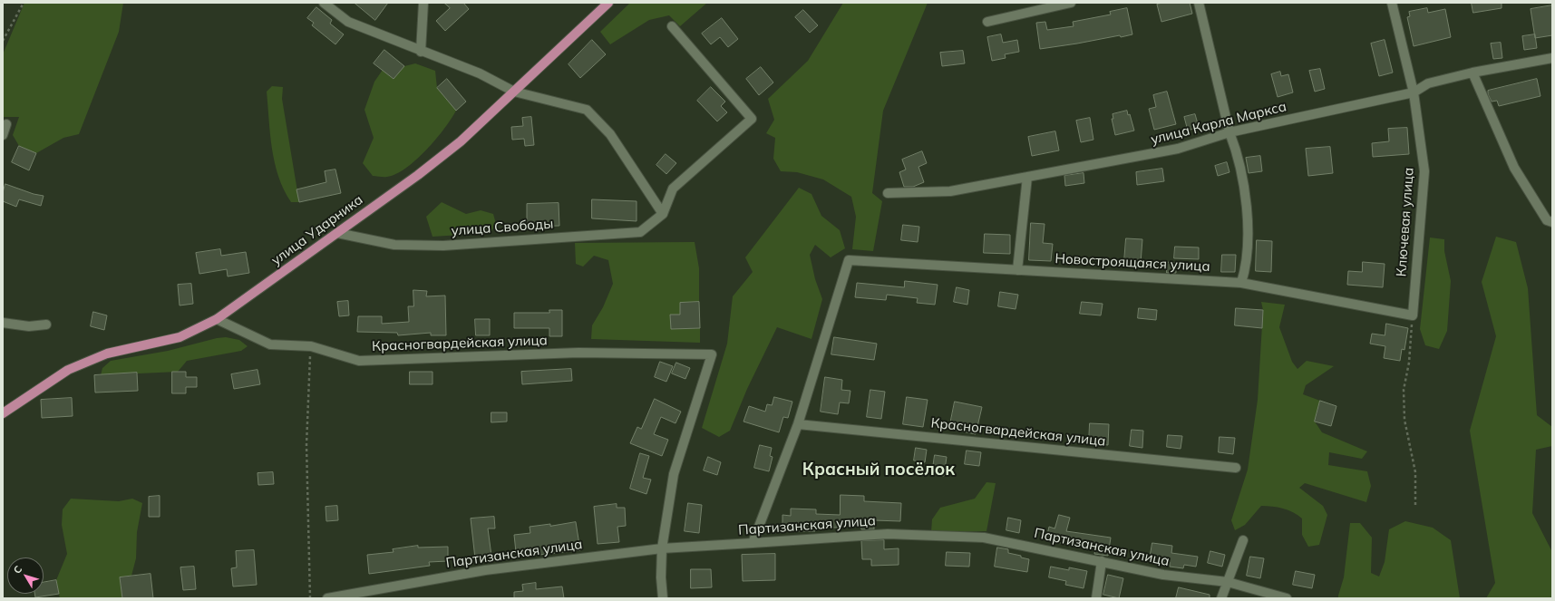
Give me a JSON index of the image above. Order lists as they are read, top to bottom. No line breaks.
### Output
{"streets":{"main road":["улица Ударника"],"street":["улица Карла Маркса","Ключевая улица","улица Свободы","Новостроящаяся улица","Красногвардейская улица","Партизанская улица"]},"crossings":[["улица Карла Маркса","Ключевая улица"],["Ключевая улица","Новостроящаяся улица"],["улица Свободы","улица Ударника"],["улица Ударника","Красногвардейская улица"],["Новостроящаяся улица","Красногвардейская улица"],["Красногвардейская улица","Партизанская улица"]],"districts":["Красный посёлок"],"north":"top left"}
